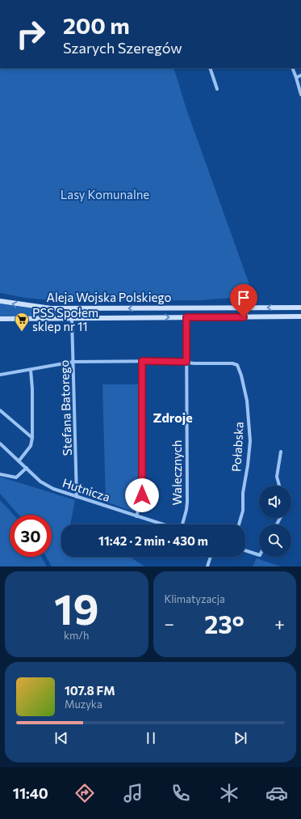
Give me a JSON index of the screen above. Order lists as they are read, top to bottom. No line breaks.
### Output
{"streets":{"main road":["Aleja Wojska Polskiego"],"street":["Stefana Batorego","Połabska","Walecznych","Hutnicza"]},"crossings":[["Aleja Wojska Polskiego","Stefana Batorego"],["Aleja Wojska Polskiego","Walecznych"],["Stefana Batorego","Hutnicza"],["Połabska","Walecznych"]],"districts":["Zdroje"],"parks":["Lasy Komunalne"],"places":{"supermarket":["PSS Społem sklep nr 11"]},"page":{"turn":["200 m","Szarych Szeregów"],"limit":"30","trip":"11:42 · 2 min · 430 m","tile":[["19","km/h"],"Klimatyzacja"],"heat":["−","23°","+"],"song":["107.8 FM","Muzyka"],"tabs":"11:40"}}
